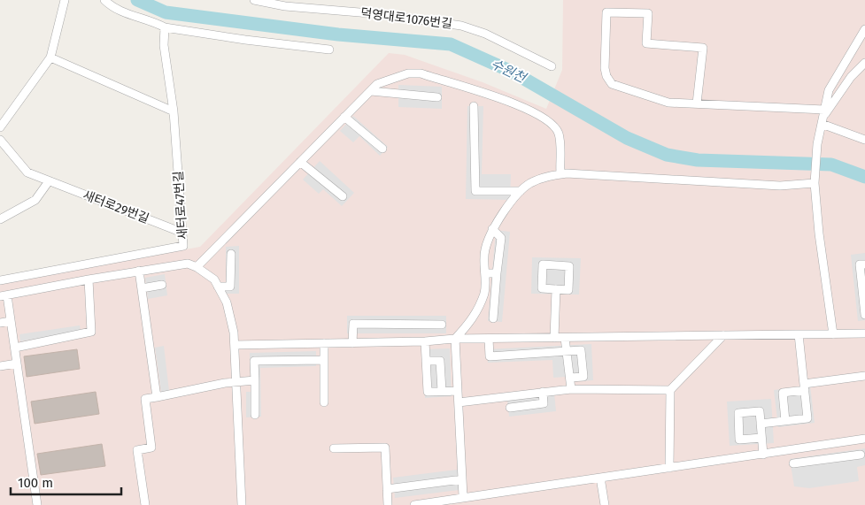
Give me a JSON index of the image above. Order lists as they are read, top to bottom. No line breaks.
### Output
{"streets":{"street":["덕영대로1076번길","새터로47번길","새터로29번길"]},"crossings":[["새터로47번길","새터로29번길"]],"water":["수원천"],"scale_bar":"100 m"}
